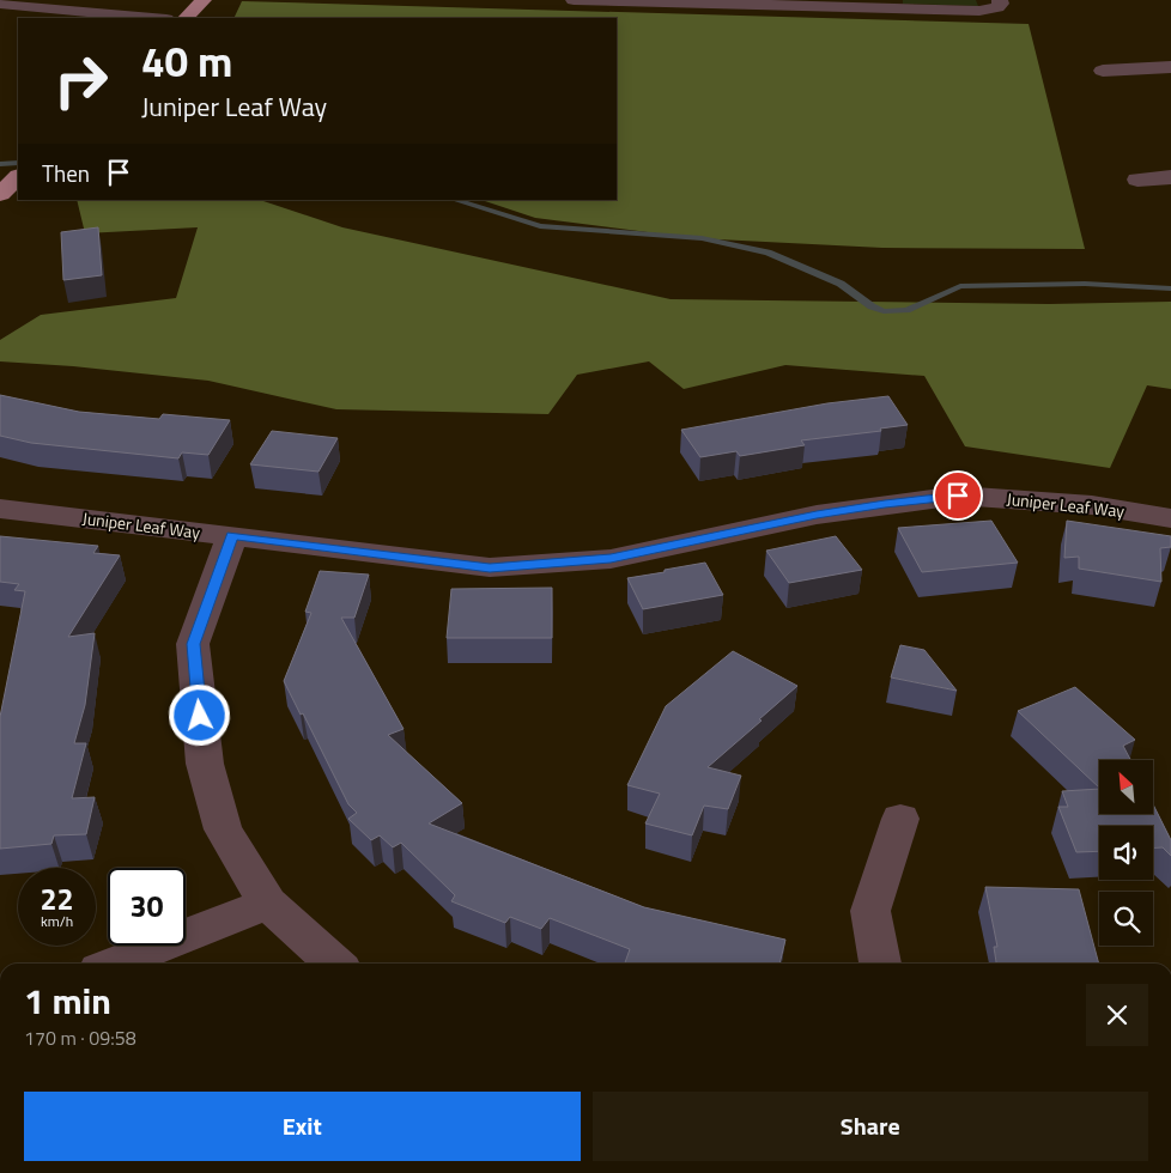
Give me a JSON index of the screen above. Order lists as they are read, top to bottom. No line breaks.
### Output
{"streets":{"street":["Juniper Leaf Way"]},"north":"top left","page":{"turn":["40 m","Juniper Leaf Way"],"then":"Then","speed":"22 km/h","limit":"30","heading":["1 min","170 m · 09:58"],"buttons":["Exit","Share"]}}
